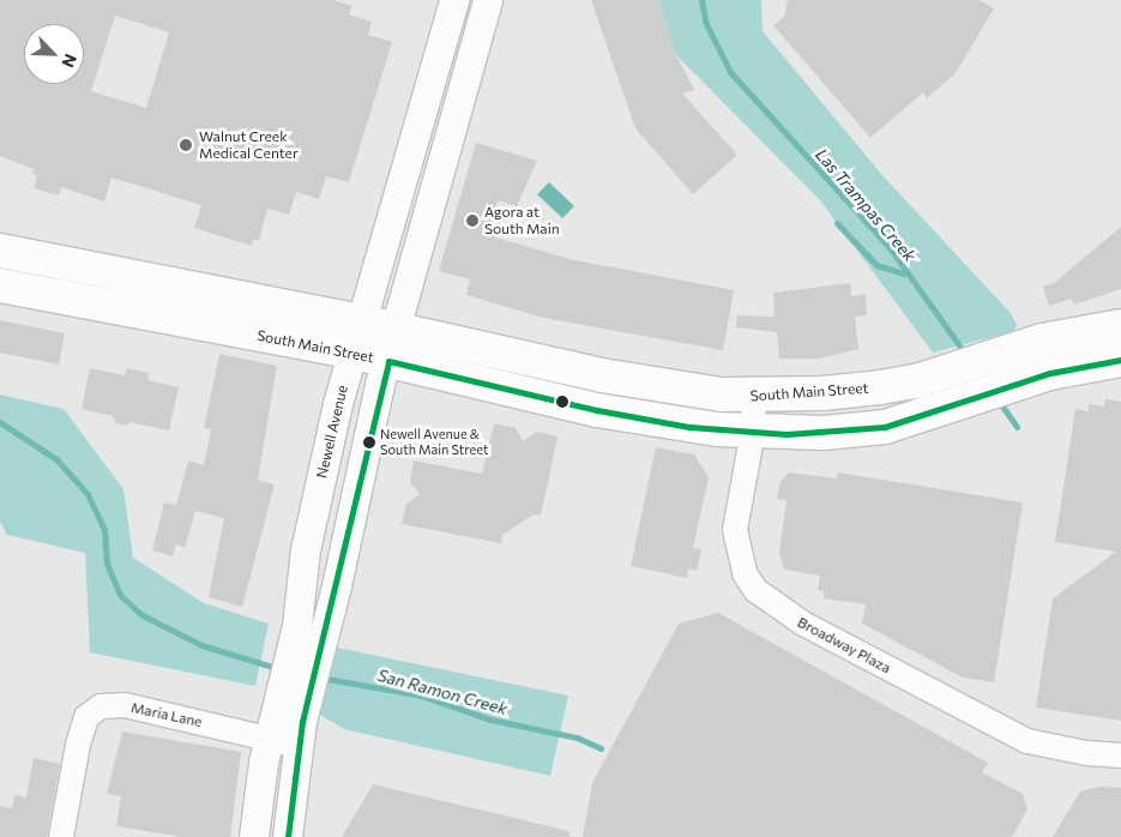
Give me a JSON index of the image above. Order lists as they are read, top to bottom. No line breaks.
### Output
{"streets":{"main road":["South Main Street"],"street":["Newell Avenue","Broadway Plaza","Maria Lane"]},"crossings":[["South Main Street","Newell Avenue"],["South Main Street","Broadway Plaza"],["Newell Avenue","Maria Lane"]],"water":["Las Trampas Creek","San Ramon Creek"],"places":["Walnut Creek Medical Center","Agora at South Main","Newell Avenue & South Main Street"],"north":"bottom right"}
